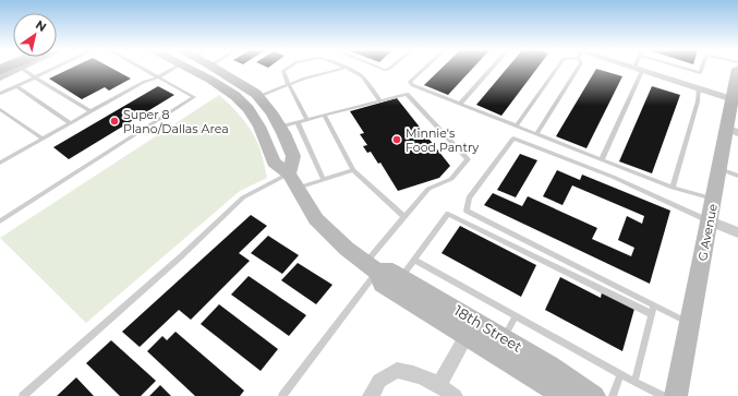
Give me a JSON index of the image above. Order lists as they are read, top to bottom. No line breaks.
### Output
{"streets":{"street":["G Avenue","18th Street"]},"places":["Super 8 Plano/Dallas Area","Minnie's Food Pantry"],"north":"top right"}
